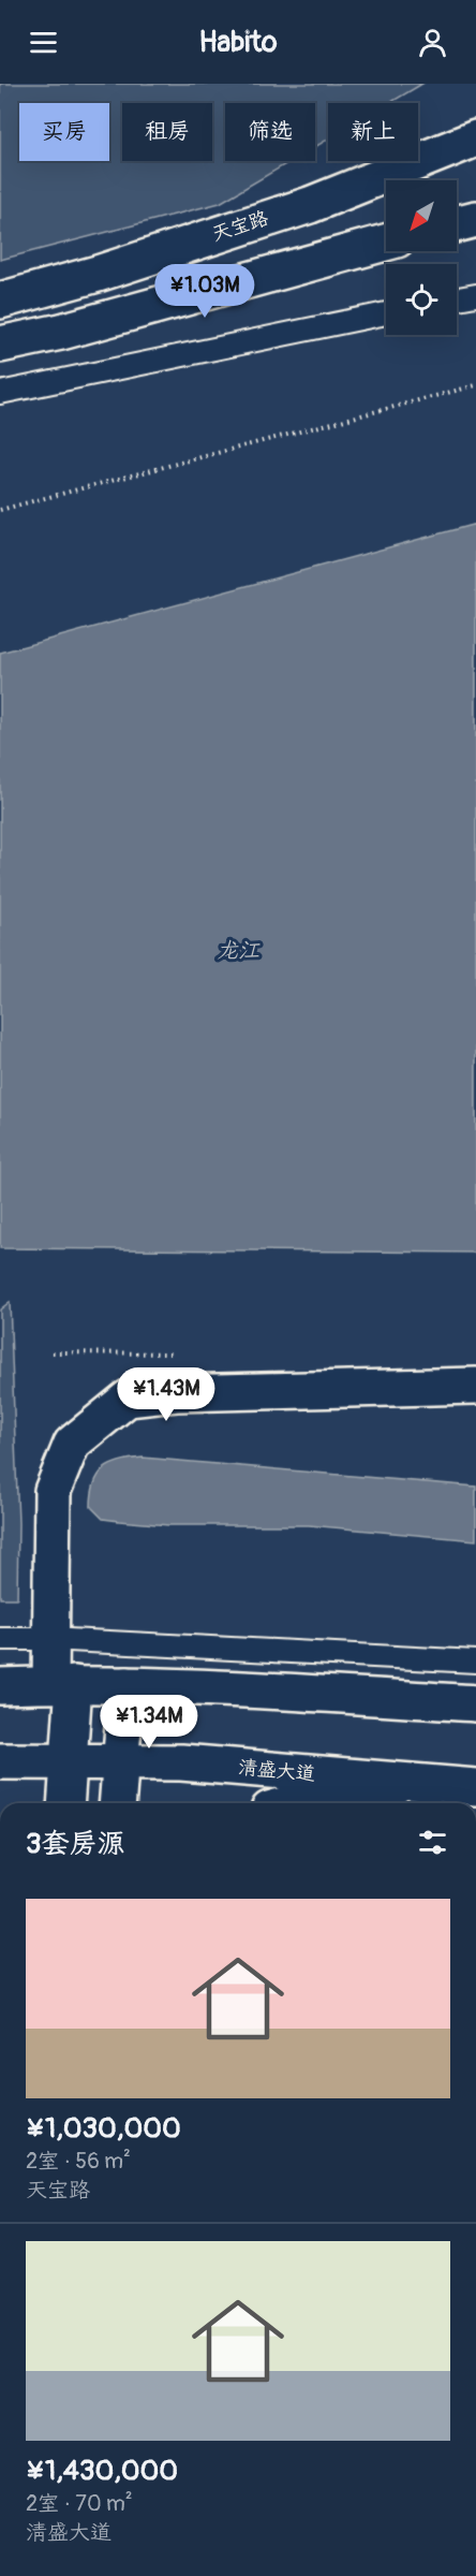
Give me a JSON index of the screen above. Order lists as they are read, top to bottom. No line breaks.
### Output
{"streets":{"street":["天宝路","清盛大道"]},"water":["龙江"],"north":"bottom left","page":{"header":"Habito","chip":["买房","租房","筛选","新上"],"price":["¥1.03M","¥1.43M","¥1.34M"],"heading":"3套房源","list":[{"name":"¥1,030,000","note":"2室 · 56 m² · 天宝路"},{"name":"¥1,430,000","note":"2室 · 70 m² · 清盛大道"}]}}
